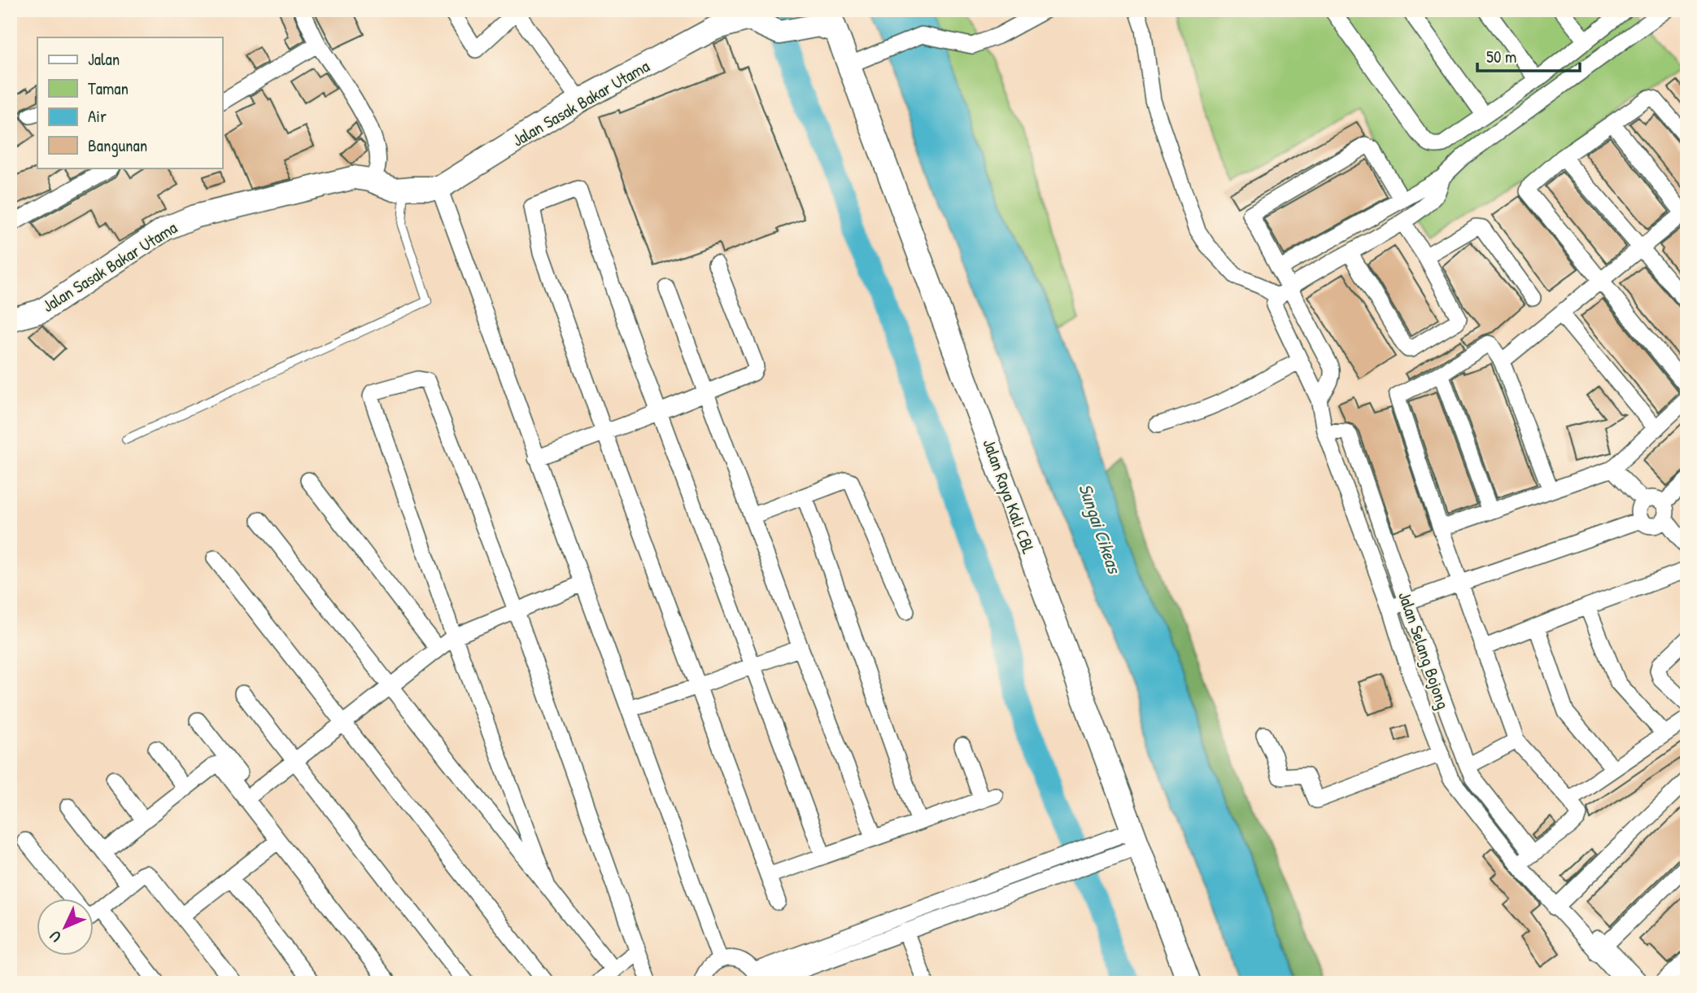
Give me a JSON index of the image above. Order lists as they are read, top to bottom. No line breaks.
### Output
{"streets":{"main road":["Jalan Sasak Bakar Utama","Jalan Raya Kali CBL"],"street":["Jalan Selang Bojong"]},"crossings":[["Jalan Sasak Bakar Utama","Jalan Raya Kali CBL"]],"water":["Sungai Cikeas"],"legend":["Jalan","Taman","Air","Bangunan"],"scale_bar":"50 m","north":"bottom left"}
